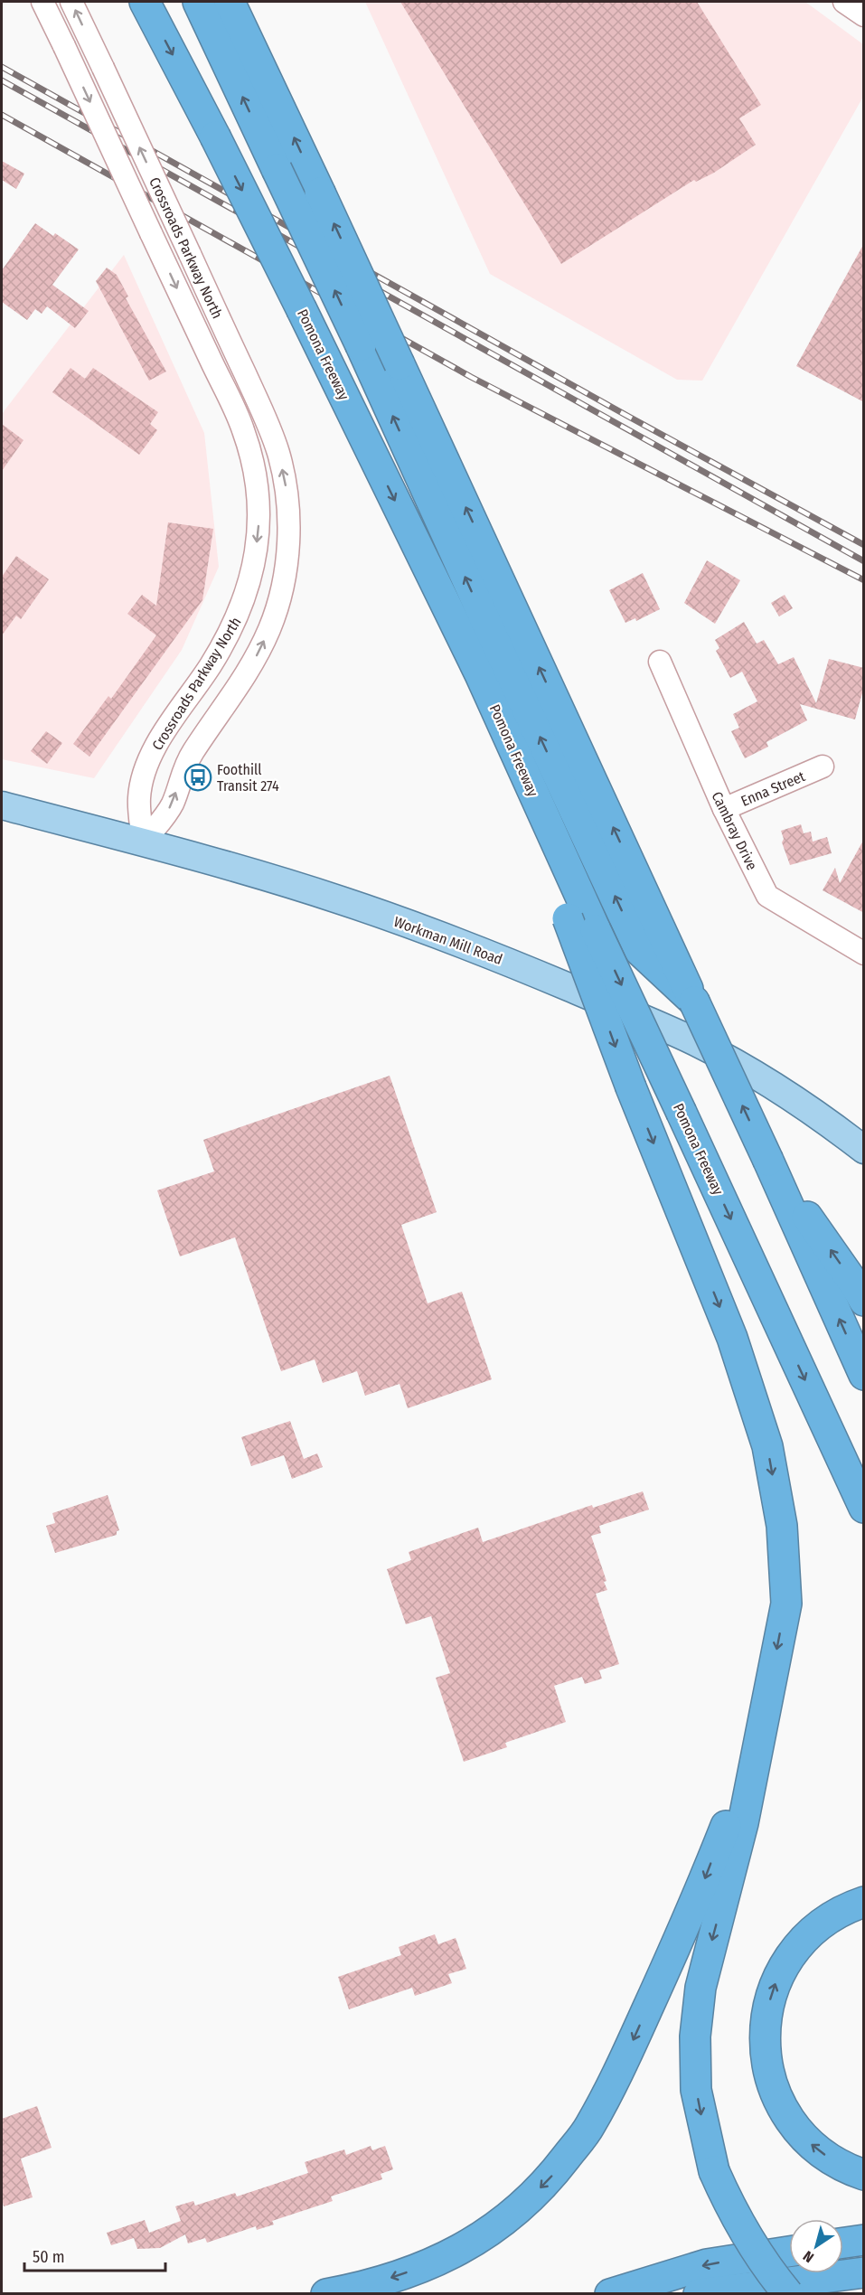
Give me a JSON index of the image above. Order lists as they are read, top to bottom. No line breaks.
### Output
{"streets":{"highway":["Pomona Freeway"],"main road":["Workman Mill Road"],"street":["Crossroads Parkway North","Enna Street","Cambray Drive"]},"crossings":[["Crossroads Parkway North","Workman Mill Road"],["Enna Street","Cambray Drive"]],"places":{"bus stop":["Foothill Transit 274"]},"scale_bar":"50 m","north":"bottom left"}
